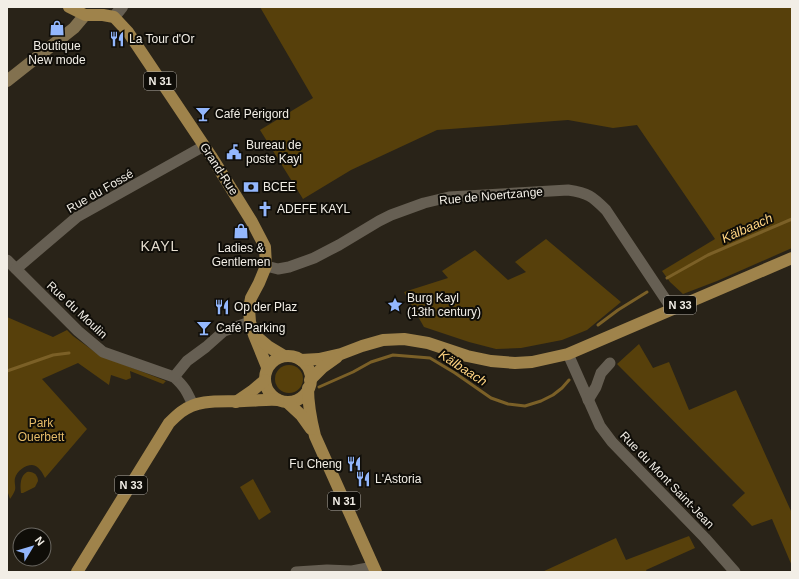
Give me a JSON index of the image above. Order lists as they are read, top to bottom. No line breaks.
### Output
{"streets":{"main road":["N 31","Grand-Rue","N 33"],"street":["Rue du Fossé","Rue de Noertzange","Rue du Moulin","Rue du Mont Saint-Jean"]},"crossings":[["N 31","Grand-Rue"],["N 31","N 33"],["Grand-Rue","Rue du Fossé"],["Grand-Rue","Rue de Noertzange"],["Grand-Rue","N 33"],["Rue du Fossé","Rue du Moulin"],["Rue de Noertzange","N 33"],["N 33","Rue du Mont Saint-Jean"]],"districts":["KAYL"],"water":["Kälbaach"],"parks":["Park Ouerbett"],"places":{"shop":["Boutique New mode","Ladies & Gentlemen"],"restaurant":["La Tour d'Or","Op der Plaz","Fu Cheng","L'Astoria"],"bar":["Café Périgord","Café Parking"],"public building":["Bureau de poste Kayl"],"bank":["BCEE"],"church":["ADEFE KAYL"],"place":["Burg Kayl (13th century)"]},"north":"top right"}
